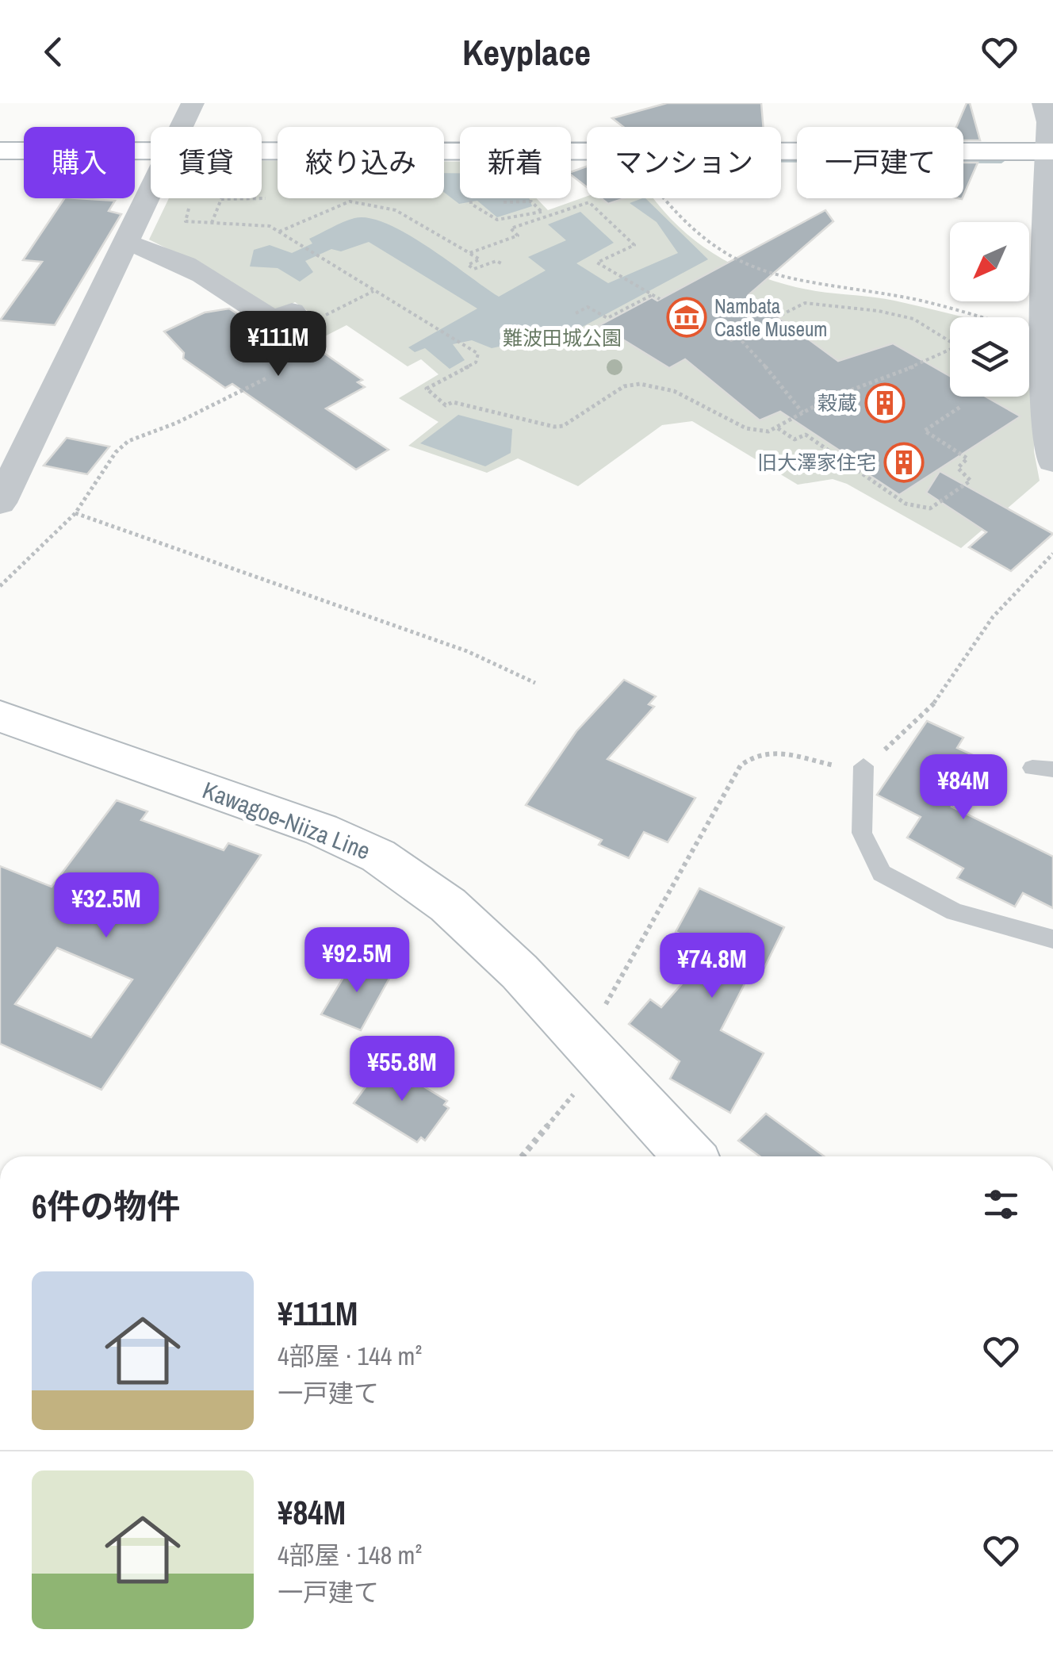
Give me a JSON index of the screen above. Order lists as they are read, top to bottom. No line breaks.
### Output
{"streets":{"street":["Kawagoe-Niiza Line"]},"parks":["難波田城公園"],"places":{"museum":["Nambata Castle Museum"],"building":["穀蔵","旧大澤家住宅"]},"north":"bottom left","page":{"header":"Keyplace","chip":["購入","賃貸","絞り込み","新着","マンション","一戸建て"],"price":["¥111M","¥84M","¥32.5M","¥92.5M","¥74.8M","¥55.8M"],"heading":"6件の物件","list":[{"name":"¥111M","note":"4部屋 · 144 m² · 一戸建て"},{"name":"¥84M","note":"4部屋 · 148 m² · 一戸建て"}]}}
